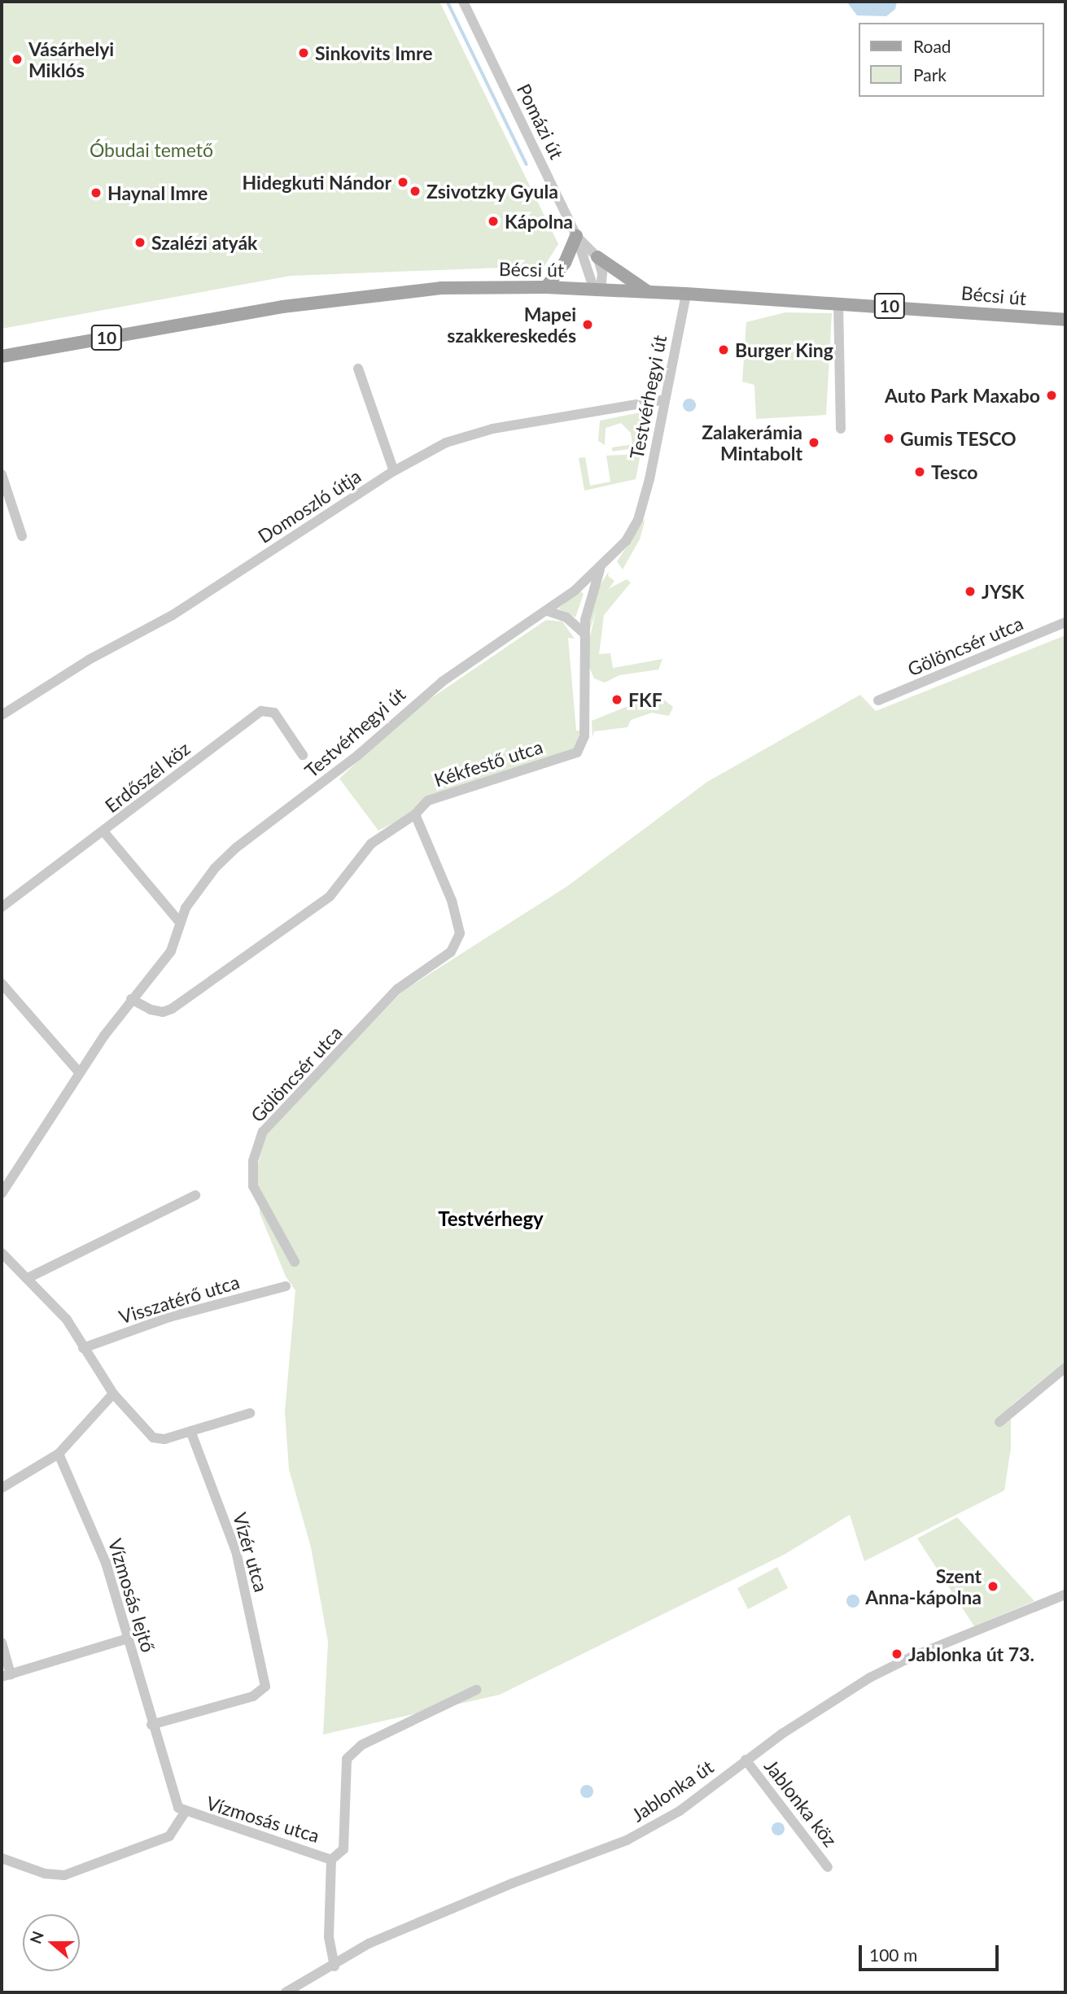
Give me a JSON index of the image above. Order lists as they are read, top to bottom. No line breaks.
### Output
{"streets":{"main road":["Bécsi út","10"],"street":["Pomázi út","Testvérhegyi út","Domoszló útja","Gölöncsér utca","Kékfestő utca","Erdőszél köz","Visszatérő utca","Vízér utca","Vízmosás lejtő","Jablonka út","Jablonka köz","Vízmosás utca"]},"crossings":[["Pomázi út","Bécsi út"],["Bécsi út","Testvérhegyi út"],["Testvérhegyi út","Domoszló útja"],["Testvérhegyi út","Kékfestő utca"],["Gölöncsér utca","Kékfestő utca"],["Vízér utca","Vízmosás lejtő"],["Vízmosás lejtő","Vízmosás utca"],["Jablonka út","Jablonka köz"]],"districts":["Testvérhegy"],"parks":["Óbudai temető"],"places":["Sinkovits Imre","Vásárhelyi Miklós","Hidegkuti Nándor","Zsivotzky Gyula","Haynal Imre","Kápolna","Szalézi atyák","Mapei szakkereskedés","Burger King","Auto Park Maxabo","Gumis TESCO","Zalakerámia Mintabolt","Tesco","JYSK","FKF","Szent Anna-kápolna","Jablonka út 73."],"legend":["Road","Park"],"scale_bar":"100 m","north":"left"}
